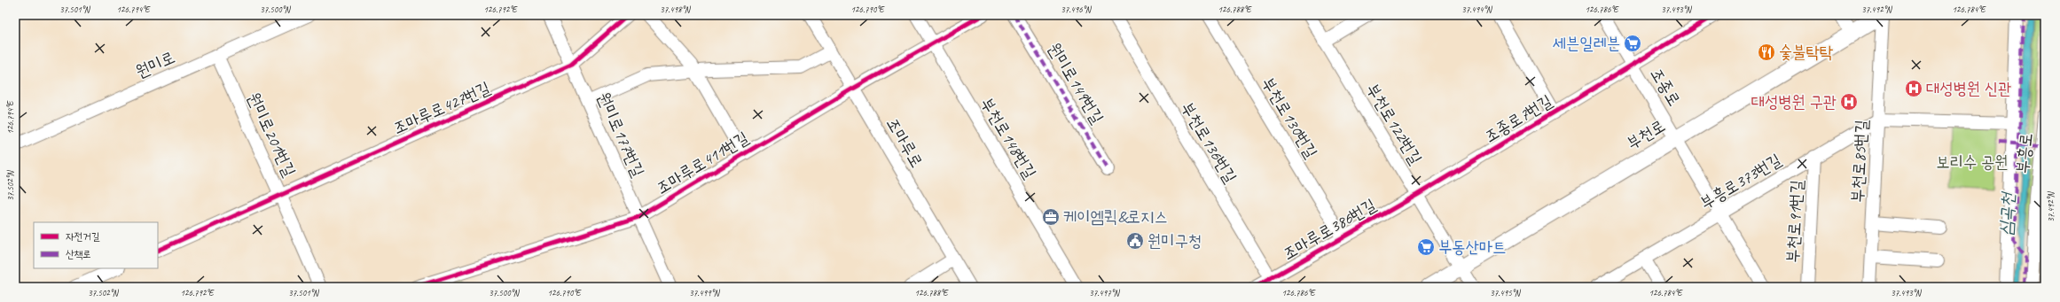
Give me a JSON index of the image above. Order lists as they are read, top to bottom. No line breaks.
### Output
{"streets":{"main road":["부천로"],"street":["원미로","원미로149번길","조종로","조마루로427번길","부천로130번길","조종로7번길","부천로122번길","원미로201번길","원미로177번길","부천로148번길","조마루로","부천로136번길","부흥로","부천로85번길","조마루로411번길","부흥로373번길","부천로91번길","조마루로386번길"]},"crossings":[["원미로","원미로201번길"],["조종로","조종로7번길"],["조종로","부천로"],["조종로","부흥로373번길"],["조마루로427번길","원미로201번길"],["조마루로427번길","원미로177번길"],["부천로130번길","조마루로386번길"],["조종로7번길","부천로122번길"],["조종로7번길","조마루로386번길"],["부천로122번길","부천로"],["부천로122번길","조마루로386번길"],["원미로177번길","조마루로411번길"],["부천로","부천로85번길"],["부천로148번길","조마루로411번길"],["조마루로","조마루로411번길"],["부천로136번길","조마루로386번길"],["부천로85번길","부흥로373번길"],["부흥로373번길","부천로91번길"]],"water":["심곡천"],"parks":["보리수 공원"],"places":{"supermarket":["세븐일레븐","부동산마트"],"restaurant":["숯불탁탁"],"hospital":["대성병원 신관","대성병원 구관"],"office":["케이엠퀵&로지스"],"public building":["원미구청"]},"legend":["자전거길","산책로"],"coordinates":["37.501°N","126.794°E","37.500°N","126.792°E","37.498°N","126.790°E","37.496°N","126.788°E","37.494°N","126.786°E","37.493°N","37.492°N","126.784°E","37.502°N","37.499°N","37.497°N","37.495°N"]}
